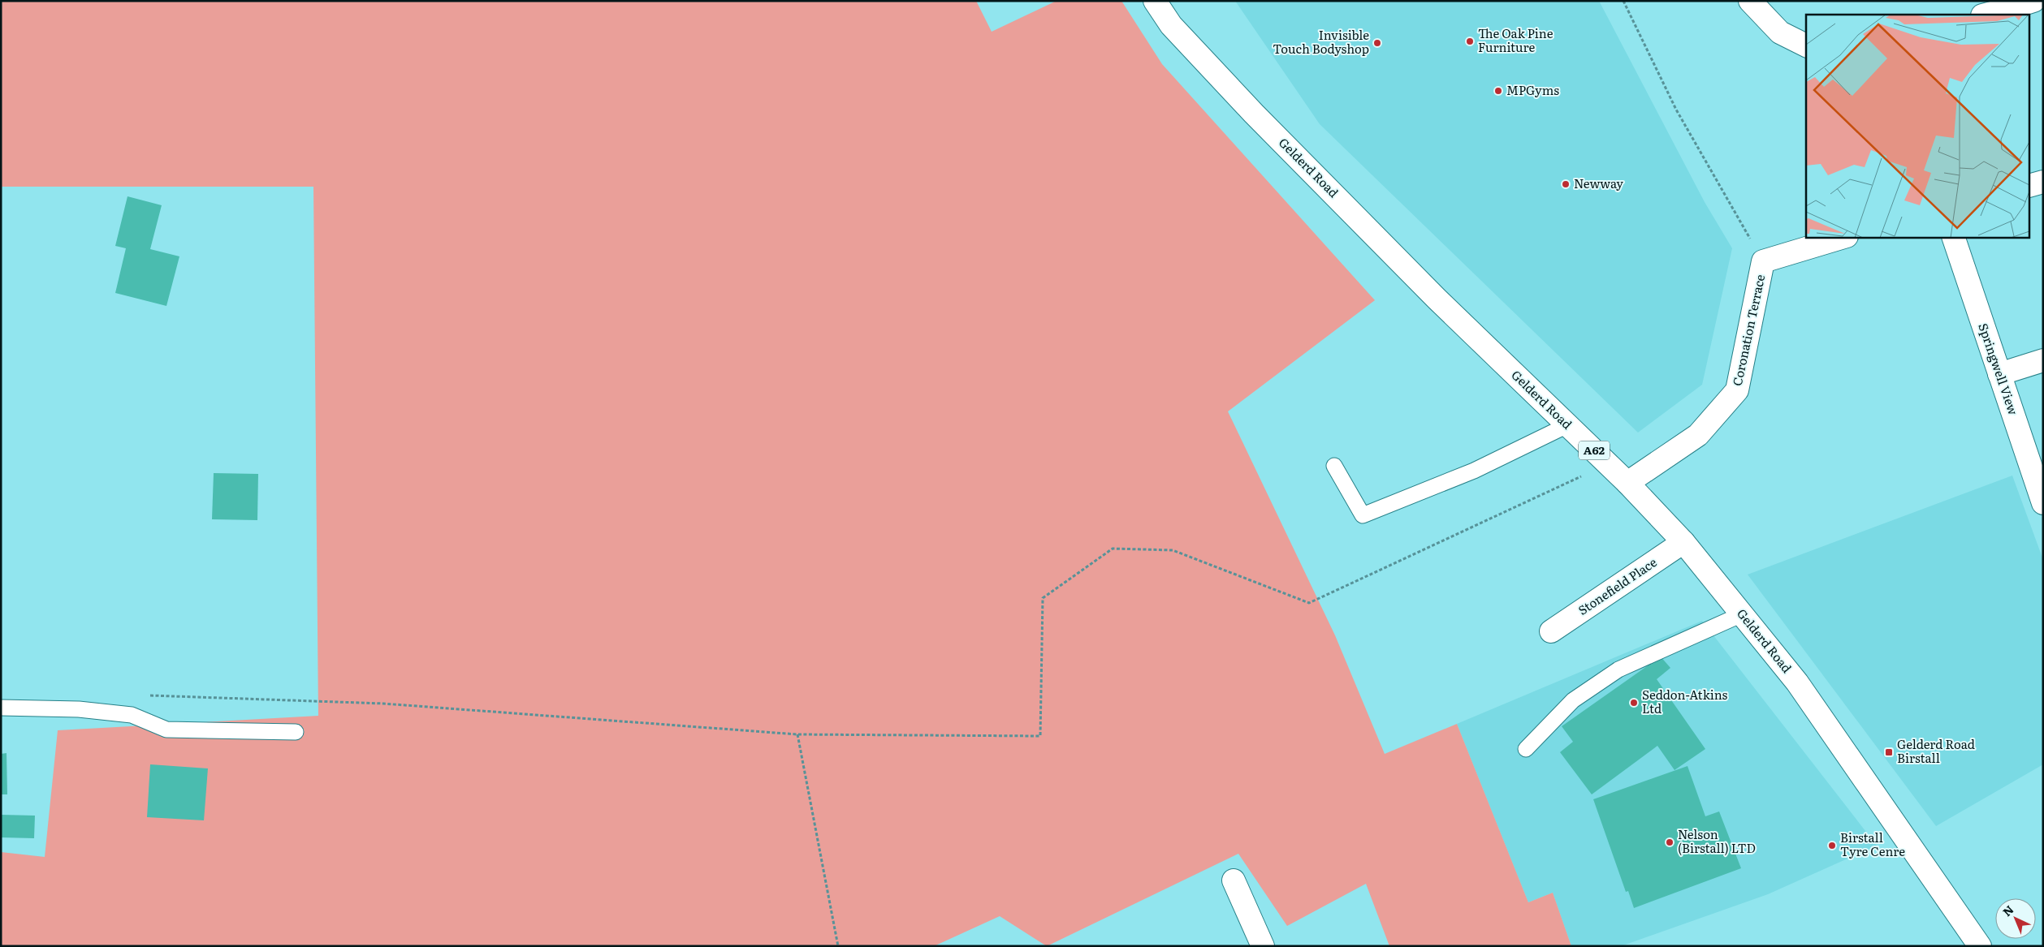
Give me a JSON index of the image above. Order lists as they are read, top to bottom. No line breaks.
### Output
{"streets":{"main road":["Gelderd Road","Coronation Terrace","Springwell View","A62","Stonefield Place"]},"crossings":[["Gelderd Road","Coronation Terrace"],["Gelderd Road","Stonefield Place"]],"places":{"other":["The Oak Pine Furniture","Invisible Touch Bodyshop","MPGyms","Newway","Seddon-Atkins Ltd","Nelson (Birstall) LTD","Birstall Tyre Cenre"],"transit":["Gelderd Road Birstall"]},"north":"top left"}
